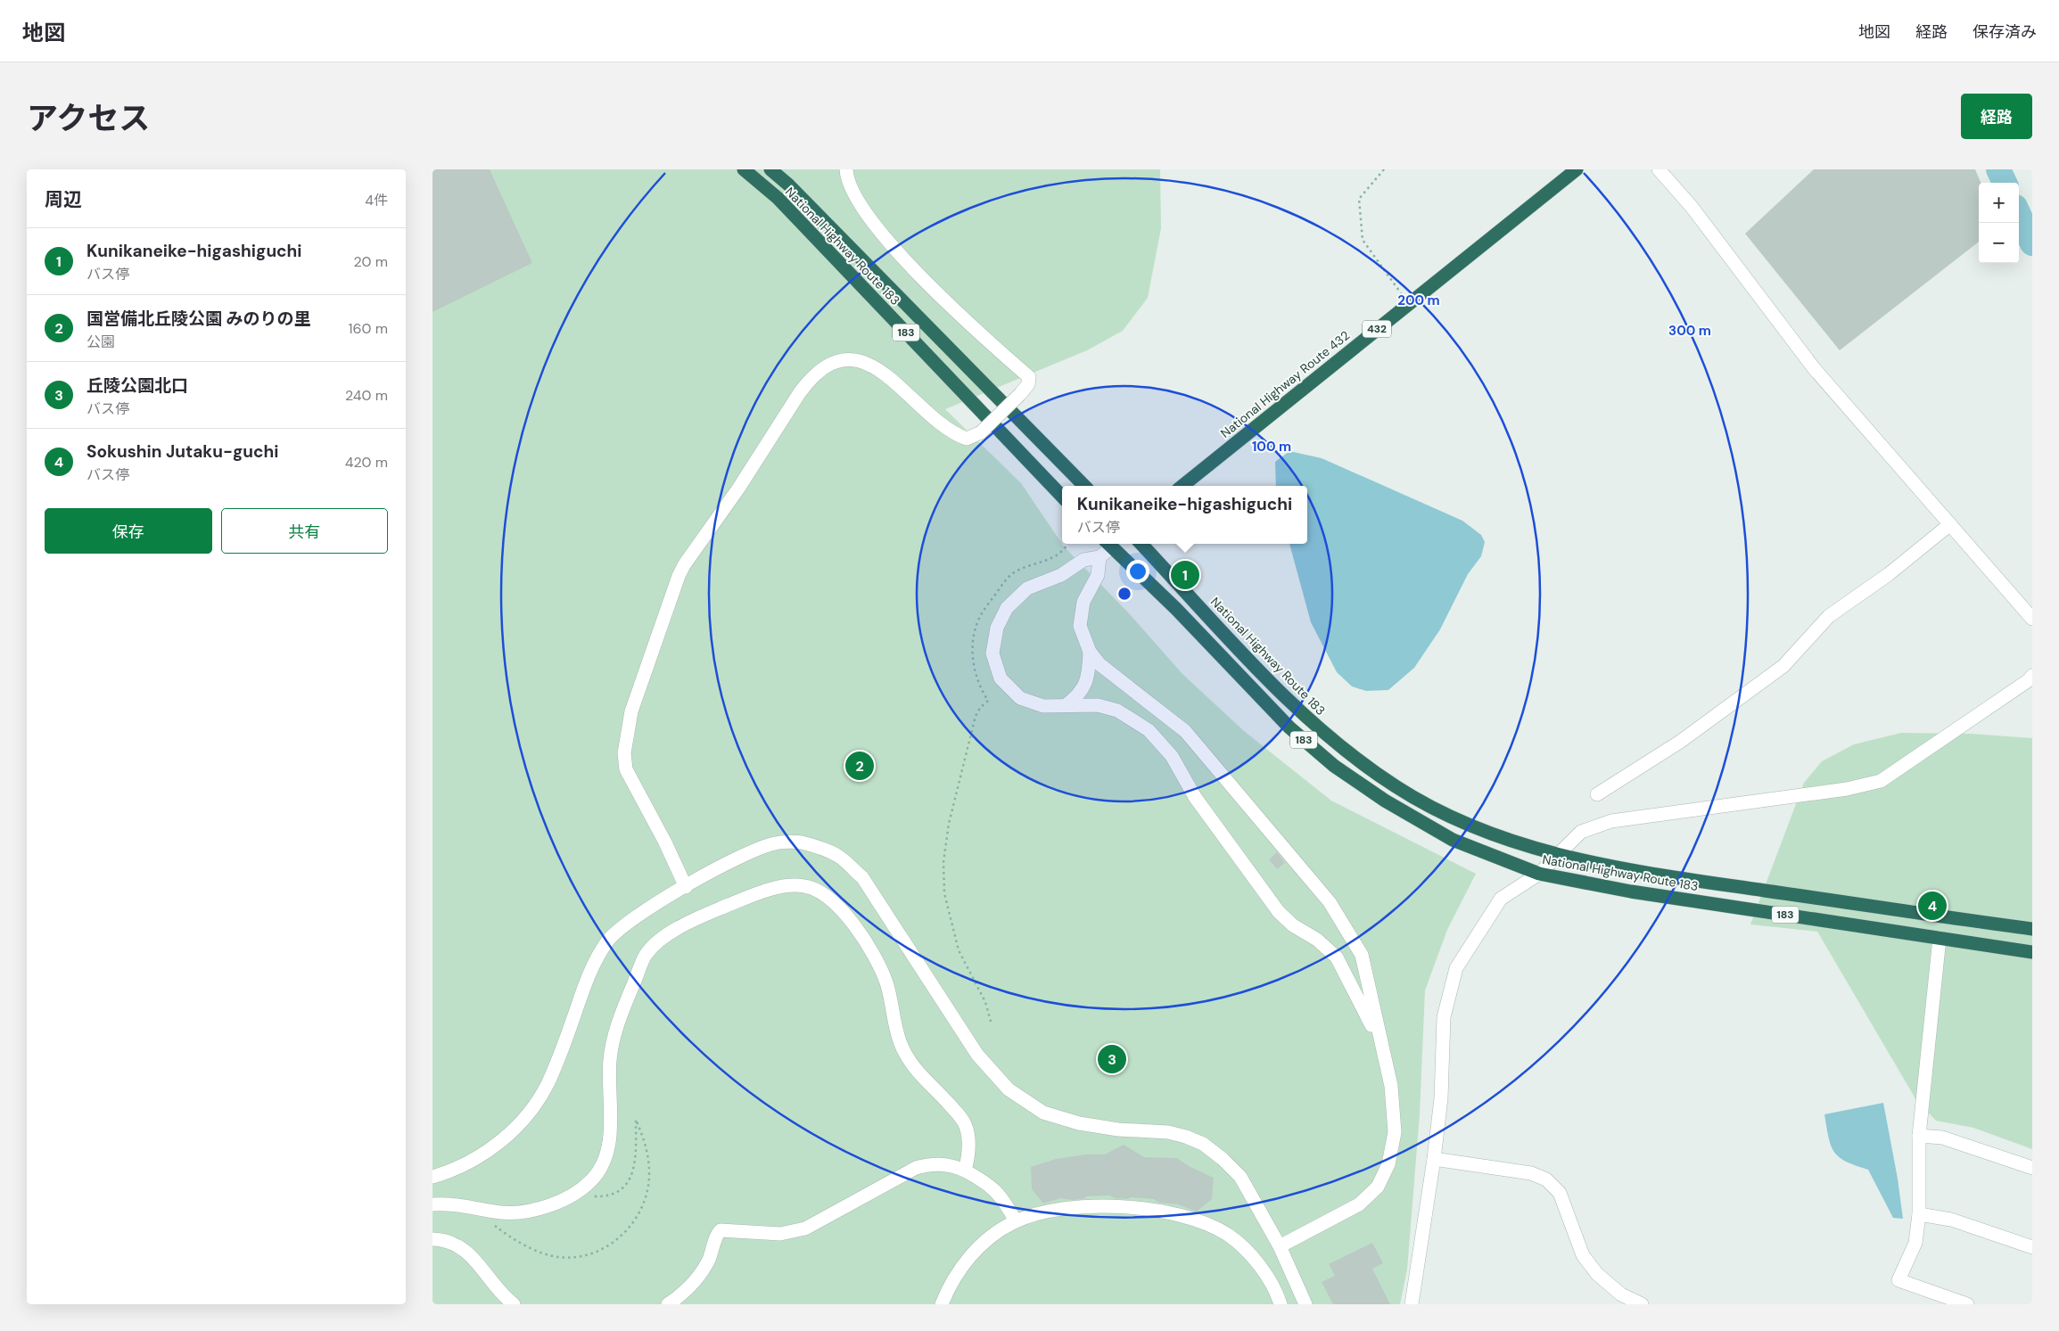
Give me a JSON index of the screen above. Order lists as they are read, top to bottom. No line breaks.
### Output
{"streets":{"highway":["National Highway Route 183","432","183","National Highway Route 432"]},"page":{"header":"地図","nav":["地図","経路","保存済み"],"title":"アクセス","buttons":["経路",["保存","共有"]],"heading":["周辺","4件"],"map_buttons":["+","−"],"list":[{"mark":"1","name":"Kunikaneike-higashiguchi","note":"バス停","value":"20 m"},{"mark":"2","name":"国営備北丘陵公園 みのりの里","note":"公園","value":"160 m"},{"mark":"3","name":"丘陵公園北口","note":"バス停","value":"240 m"},{"mark":"4","name":"Sokushin Jutaku-guchi","note":"バス停","value":"420 m"}],"popup":["Kunikaneike-higashiguchi","バス停"],"pins":["1","2","4","3"]},"rings":["200 m","300 m","100 m"]}
